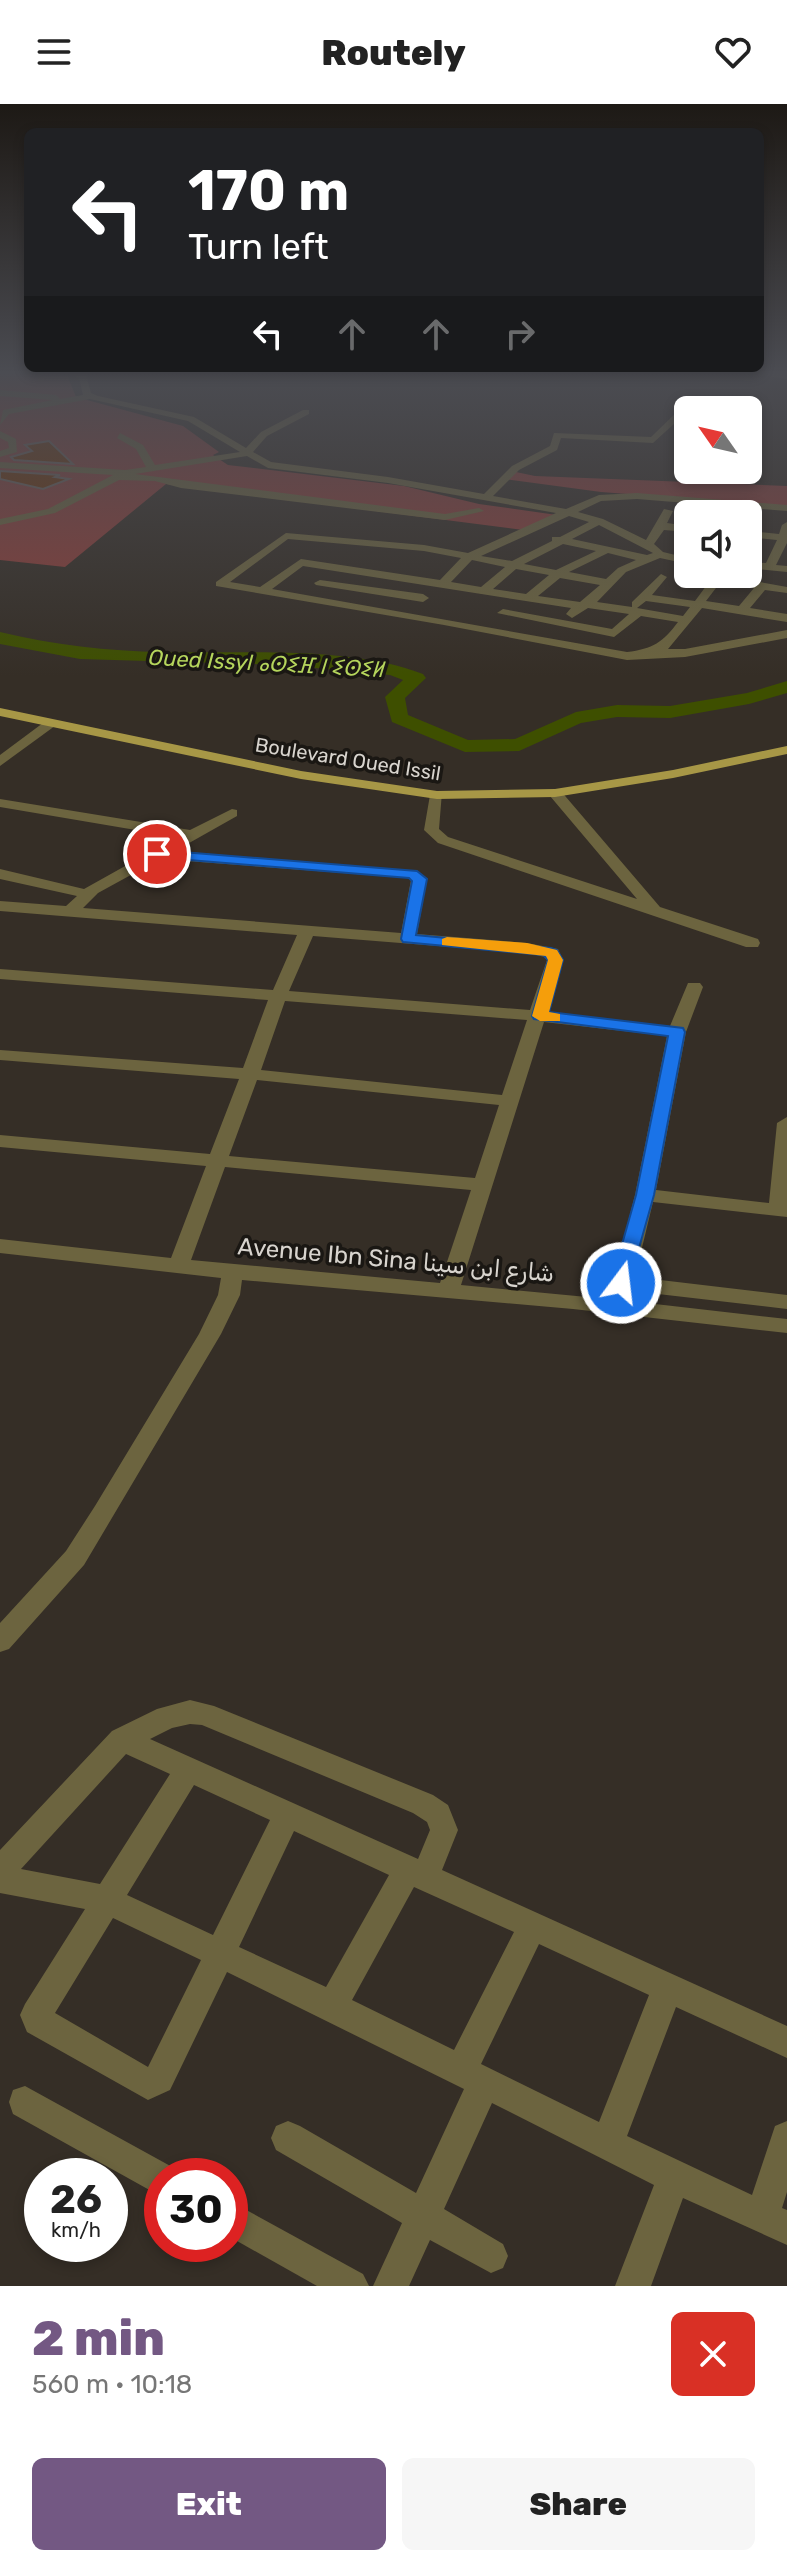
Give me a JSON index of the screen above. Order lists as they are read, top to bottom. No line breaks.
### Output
{"streets":{"main road":["Boulevard Oued Issil"],"street":["Avenue Ibn Sina شارع ابن سينا"]},"water":["Oued Issyl ⴰⵙⵉⴼ ⵏ ⵉⵙⵉⵍ"],"north":"top left","page":{"header":"Routely","turn":["170 m","Turn left"],"speed":"26 km/h","limit":"30","heading":["2 min","560 m · 10:18"],"buttons":["Exit","Share"]}}
